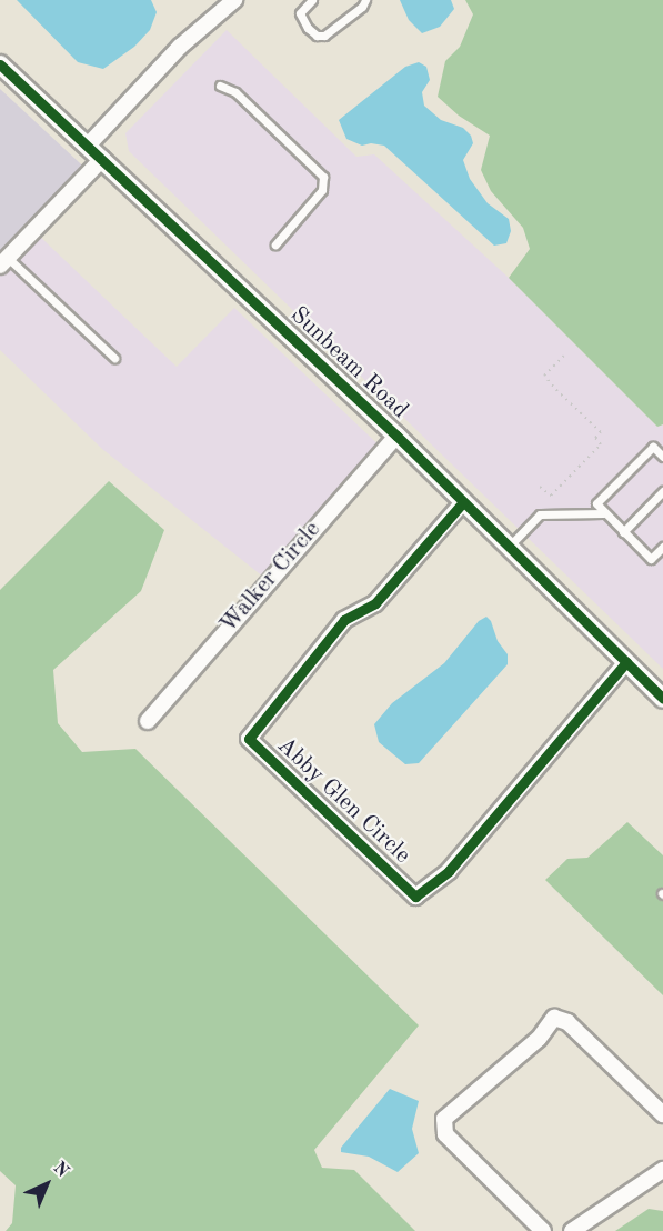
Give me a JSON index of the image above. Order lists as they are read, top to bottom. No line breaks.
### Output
{"streets":{"street":["Sunbeam Road","Walker Circle","Abby Glen Circle"]},"crossings":[["Sunbeam Road","Walker Circle"],["Sunbeam Road","Abby Glen Circle"]],"north":"top right"}
